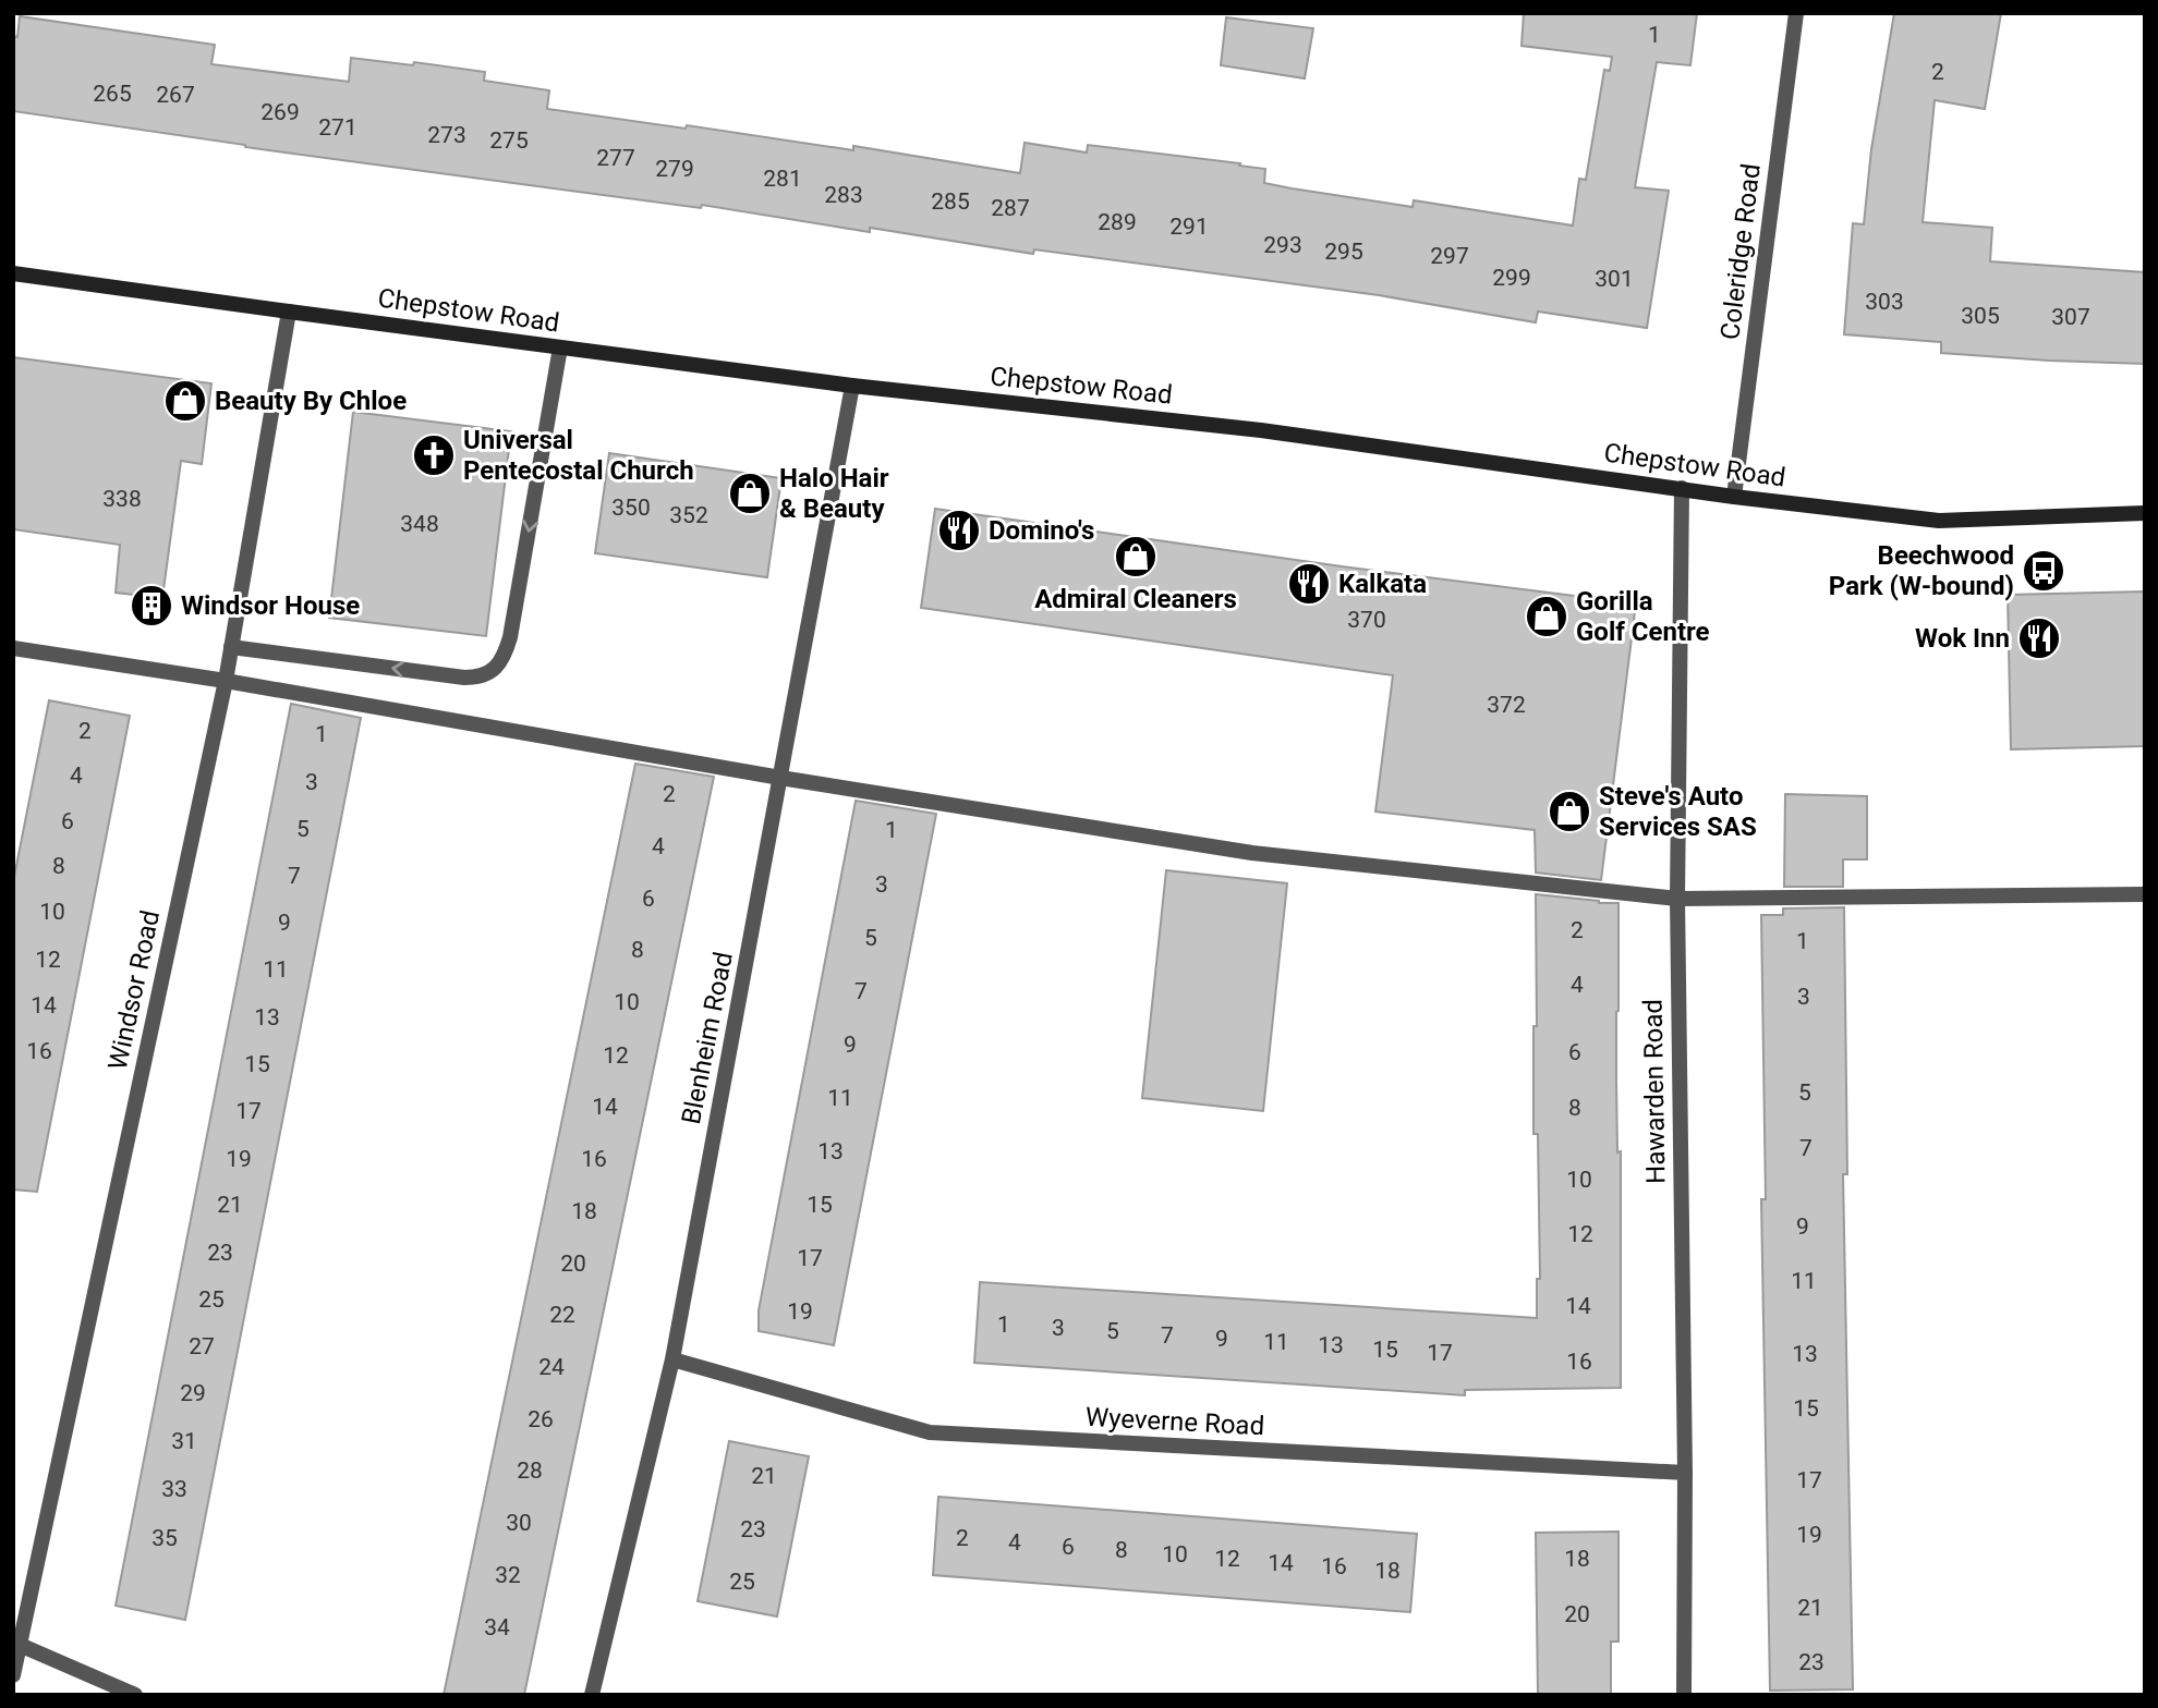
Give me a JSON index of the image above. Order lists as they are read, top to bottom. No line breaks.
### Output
{"streets":{"main road":["Chepstow Road"],"street":["Coleridge Road","Windsor Road","Blenheim Road","Hawarden Road","Wyeverne Road"]},"crossings":[["Coleridge Road","Chepstow Road"],["Chepstow Road","Windsor Road"],["Chepstow Road","Blenheim Road"],["Chepstow Road","Hawarden Road"],["Blenheim Road","Wyeverne Road"],["Hawarden Road","Wyeverne Road"]],"places":{"shop":["Beauty By Chloe","Halo Hair & Beauty","Admiral Cleaners","Gorilla Golf Centre","Steve's Auto Services SAS"],"church":["Universal Pentecostal Church"],"restaurant":["Domino's","Kalkata","Wok Inn"],"bus stop":["Beechwood Park (W-bound)"],"building":["Windsor House"]},"house_numbers":["1","2","265","267","269","271","273","275","277","279","281","283","285","287","289","291","293","295","297","299","301","303","305","307","338","350","352","348","370","372","2","1","4","3","2","6","5","1","4","8","7","3","6","10","9","2","5","1","8","12","11","4","7","3","10","14","13","9","16","6","12","15","5","11","14","8","17","7","13","19","16","10","21","15","18","9","12","23","17","20","11","25","14","19","22","1","3","5","7","9","11","13","27","15","17","13","16","24","29","15","26","31","28","21","17","33","30","23","19","35","2","4","6","8","10","12","18","14","16","18","32","25","21","20","34","23"]}
